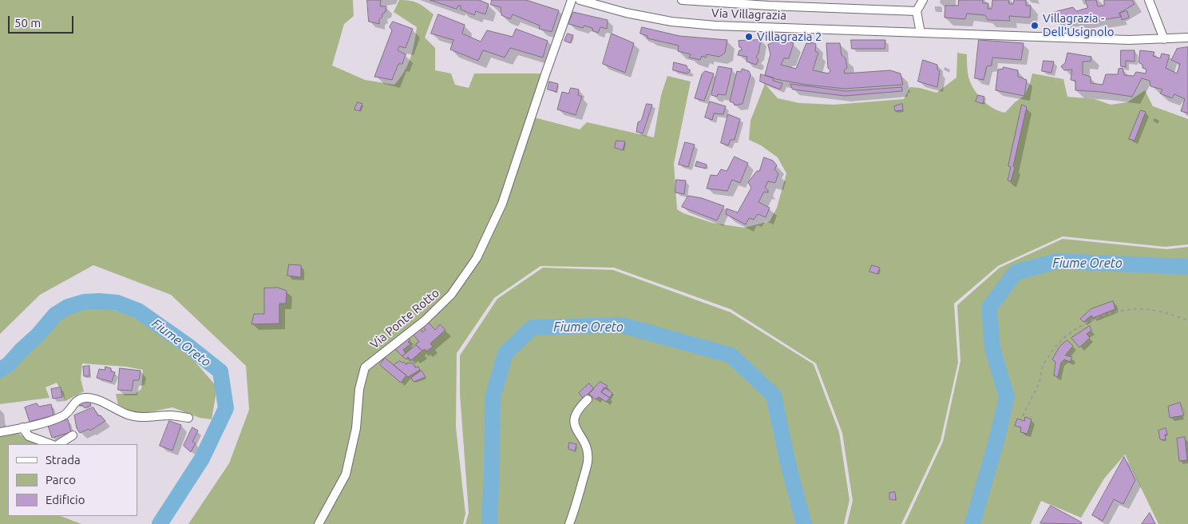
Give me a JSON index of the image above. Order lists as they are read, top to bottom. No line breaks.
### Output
{"streets":{"street":["Via Villagrazia","Via Ponte Rotto"]},"water":["Fiume Oreto"],"places":["Villagrazia - Dell'Usignolo","Villagrazia 2"],"legend":["Strada","Parco","Edificio"],"scale_bar":"50 m"}
